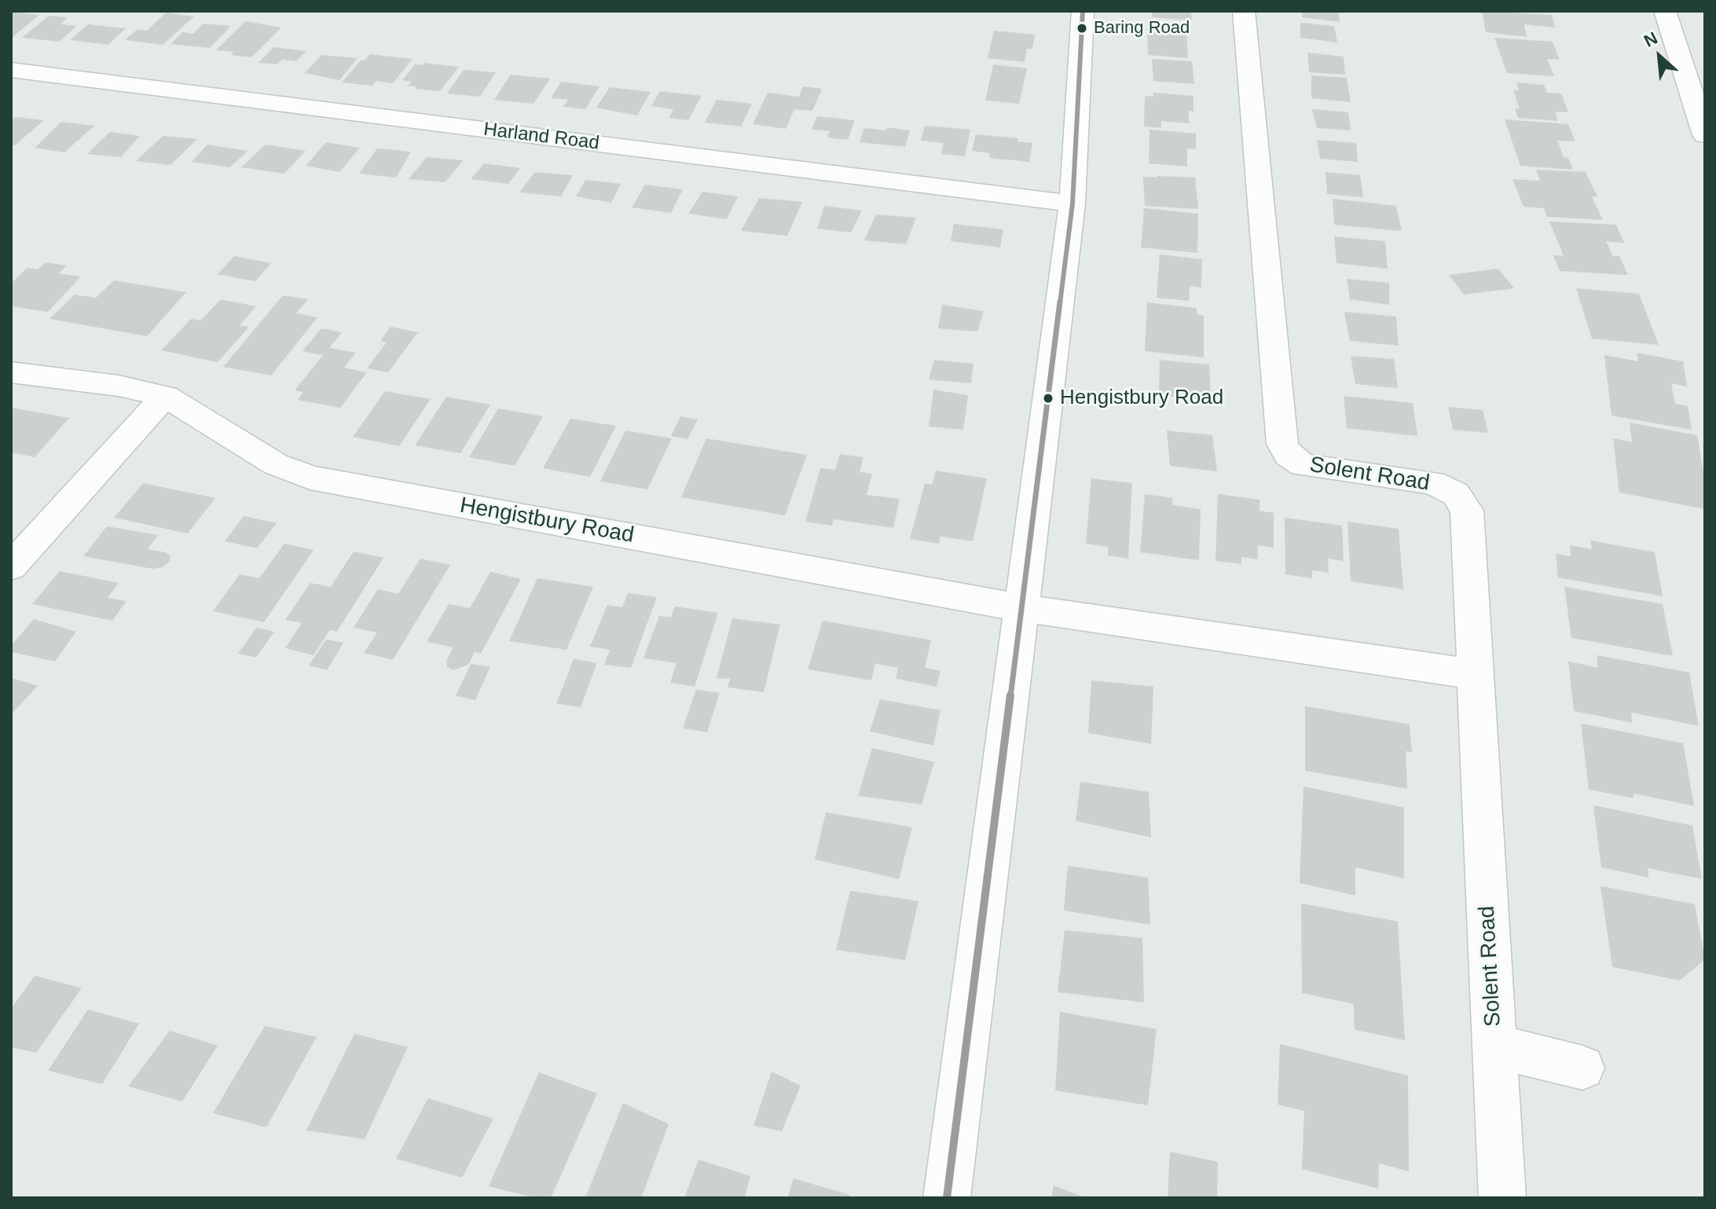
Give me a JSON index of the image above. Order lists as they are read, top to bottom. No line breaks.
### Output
{"streets":{"street":["Harland Road","Solent Road","Hengistbury Road"]},"crossings":[["Solent Road","Hengistbury Road"]],"places":["Baring Road","Hengistbury Road"],"north":"top left"}
